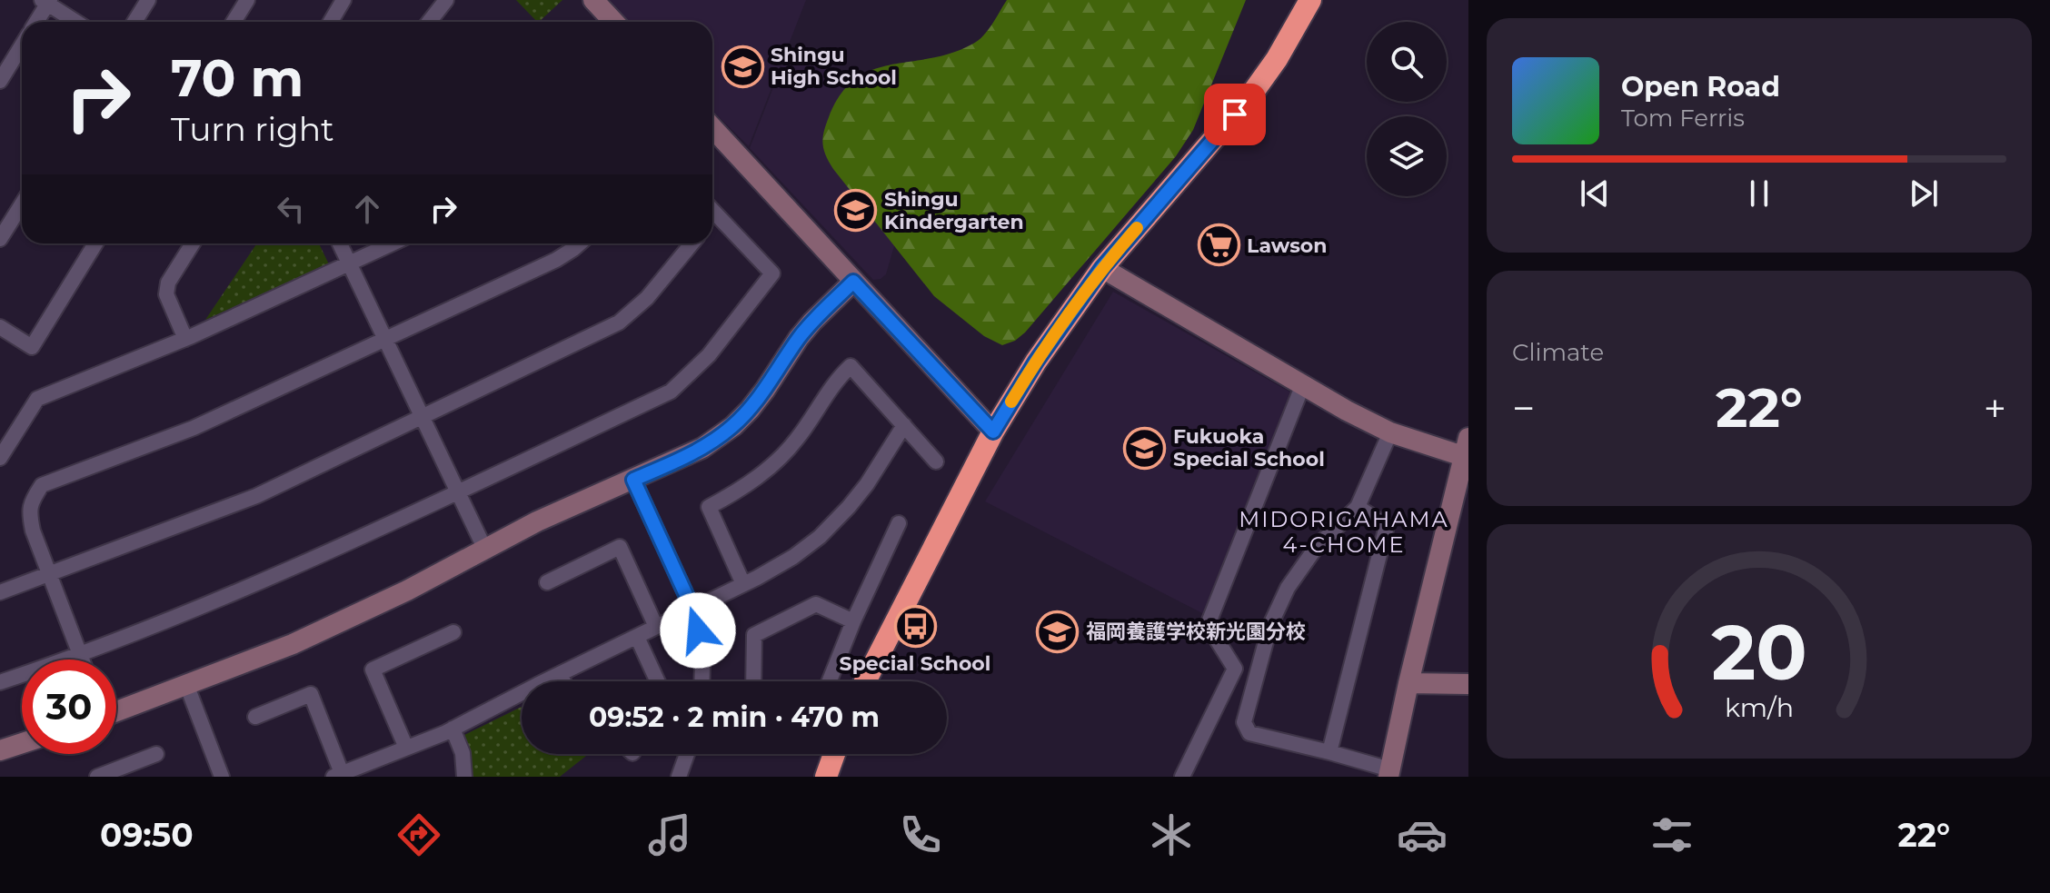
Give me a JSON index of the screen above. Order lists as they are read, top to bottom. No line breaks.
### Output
{"districts":["MIDORIGAHAMA 4-CHOME"],"places":{"school or university":["Shingu High School","Shingu Kindergarten","Fukuoka Special School","福岡養護学校新光園分校"],"supermarket":["Lawson"],"bus stop":["Special School"]},"page":{"turn":["70 m","Turn right"],"song":["Open Road","Tom Ferris"],"tile":"Climate","heat":["−","22°","+"],"limit":"30","trip":"09:52 · 2 min · 470 m","tabs":["09:50","22°"],"gauge":["20","km/h"]}}
